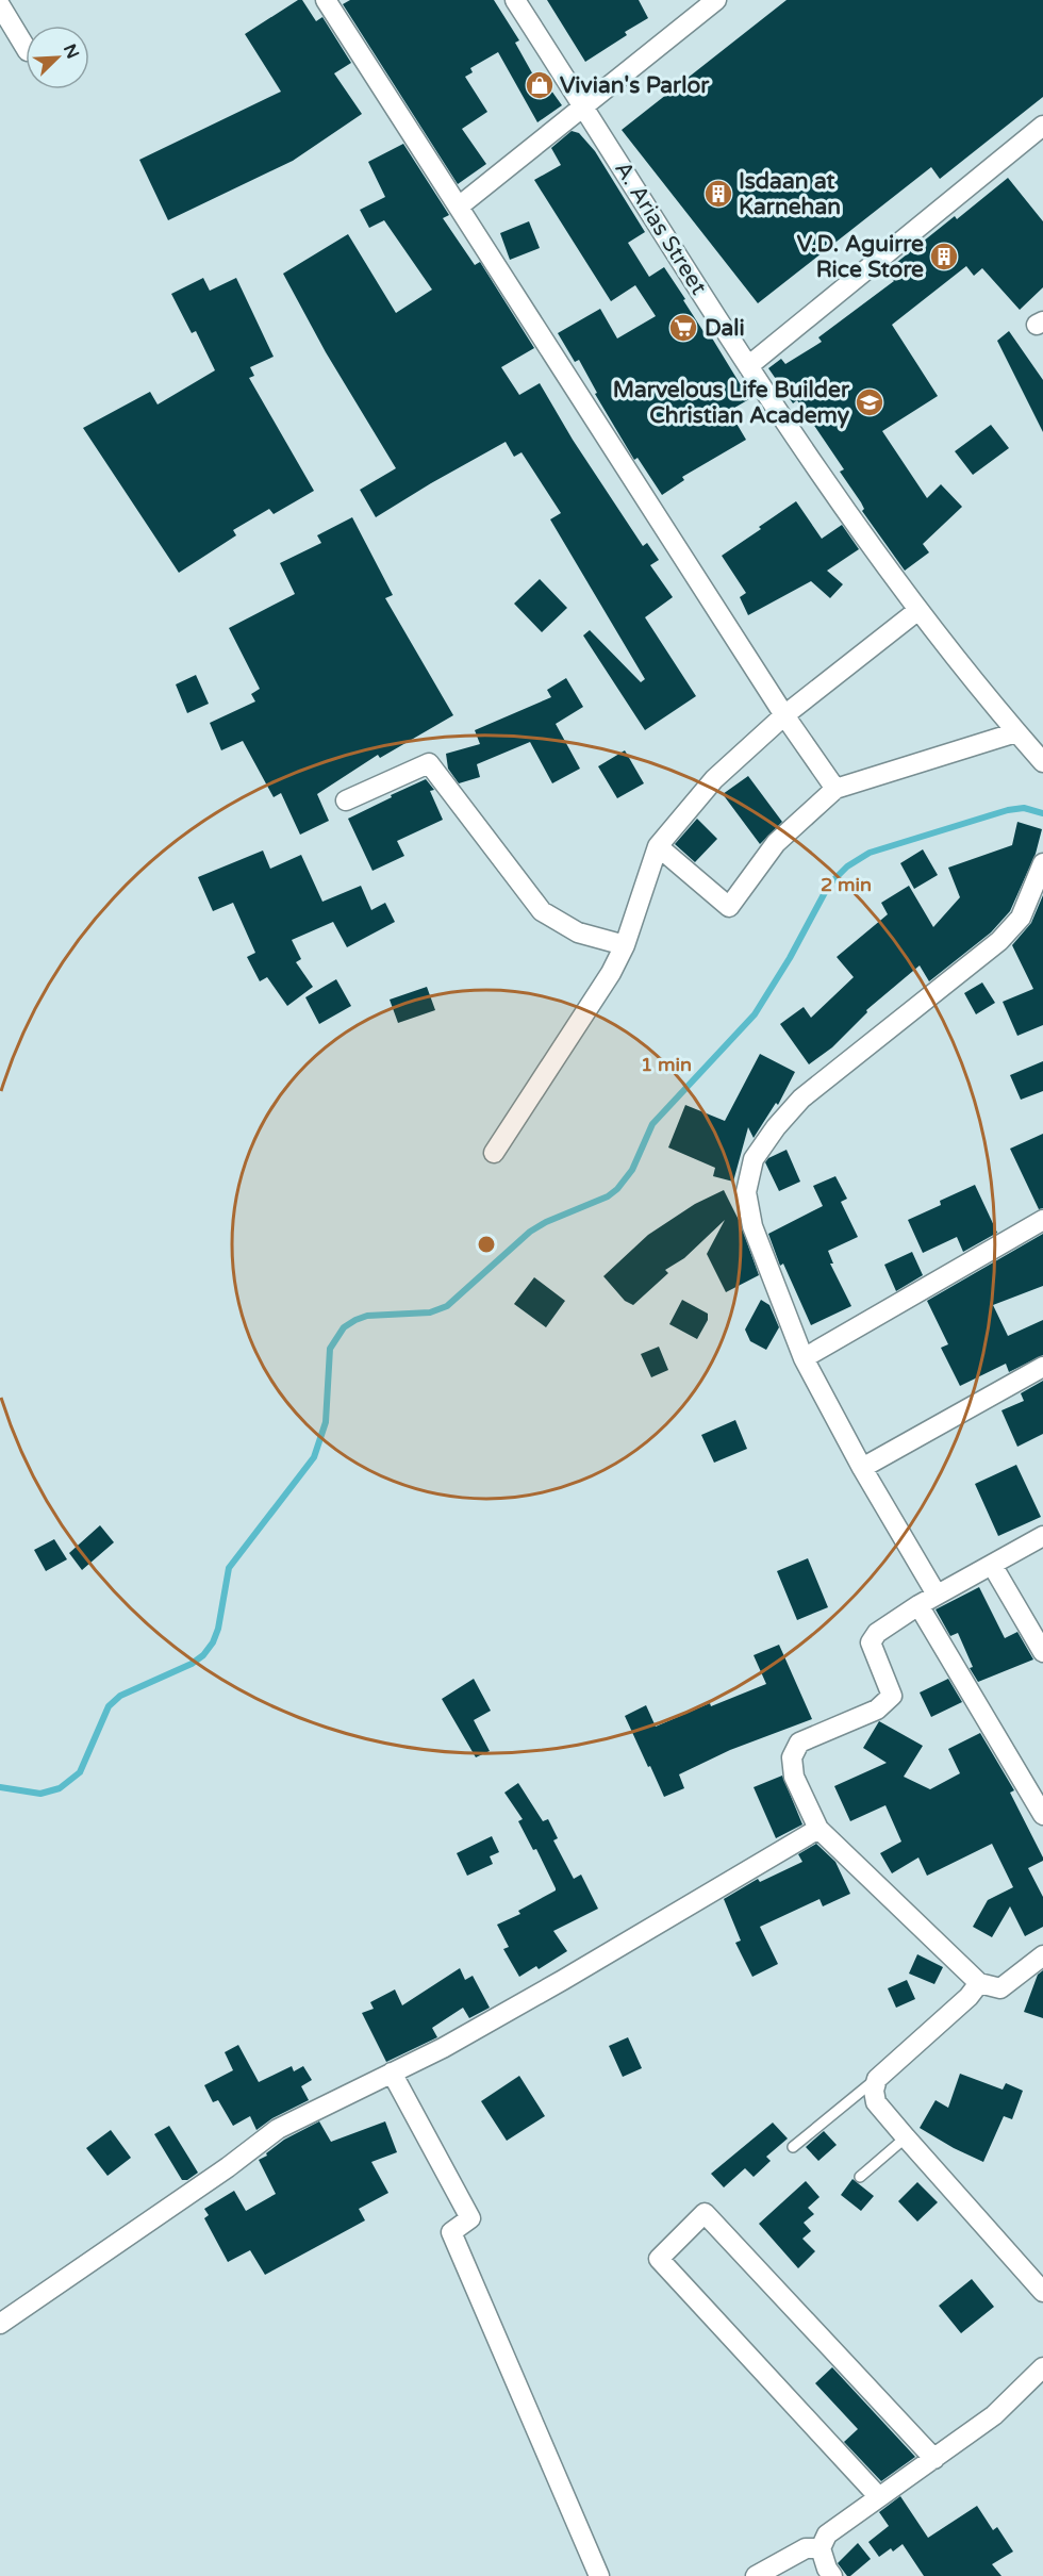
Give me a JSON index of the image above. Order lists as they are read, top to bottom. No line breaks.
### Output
{"streets":{"street":["A. Arias Street"]},"places":{"shop":["Vivian's Parlor"],"building":["Isdaan at Karnehan","V.D. Aguirre Rice Store"],"supermarket":["Dali"],"school or university":["Marvelous Life Builder Christian Academy"]},"north":"top right","rings":["2 min","1 min"]}
